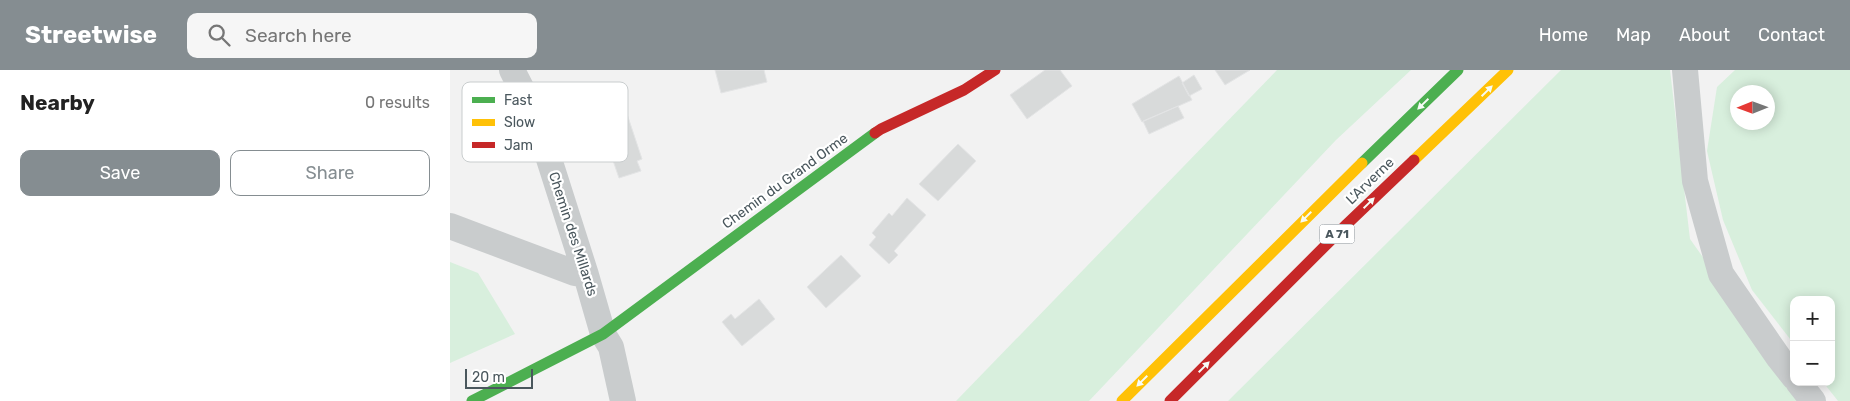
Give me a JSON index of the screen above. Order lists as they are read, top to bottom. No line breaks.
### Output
{"streets":{"main road":["Chemin du Grand Orme","L'Arverne","A 71"],"street":["Chemin des Millards"]},"crossings":[["Chemin du Grand Orme","Chemin des Millards"]],"legend":["Fast","Slow","Jam"],"scale_bar":"20 m","north":"left","page":{"header":"Streetwise","search":"Search here","nav":["Home","Map","About","Contact"],"heading":["Nearby","0 results"],"buttons":["Save","Share"],"map_buttons":["+","−"],"scale":"20 m"}}
